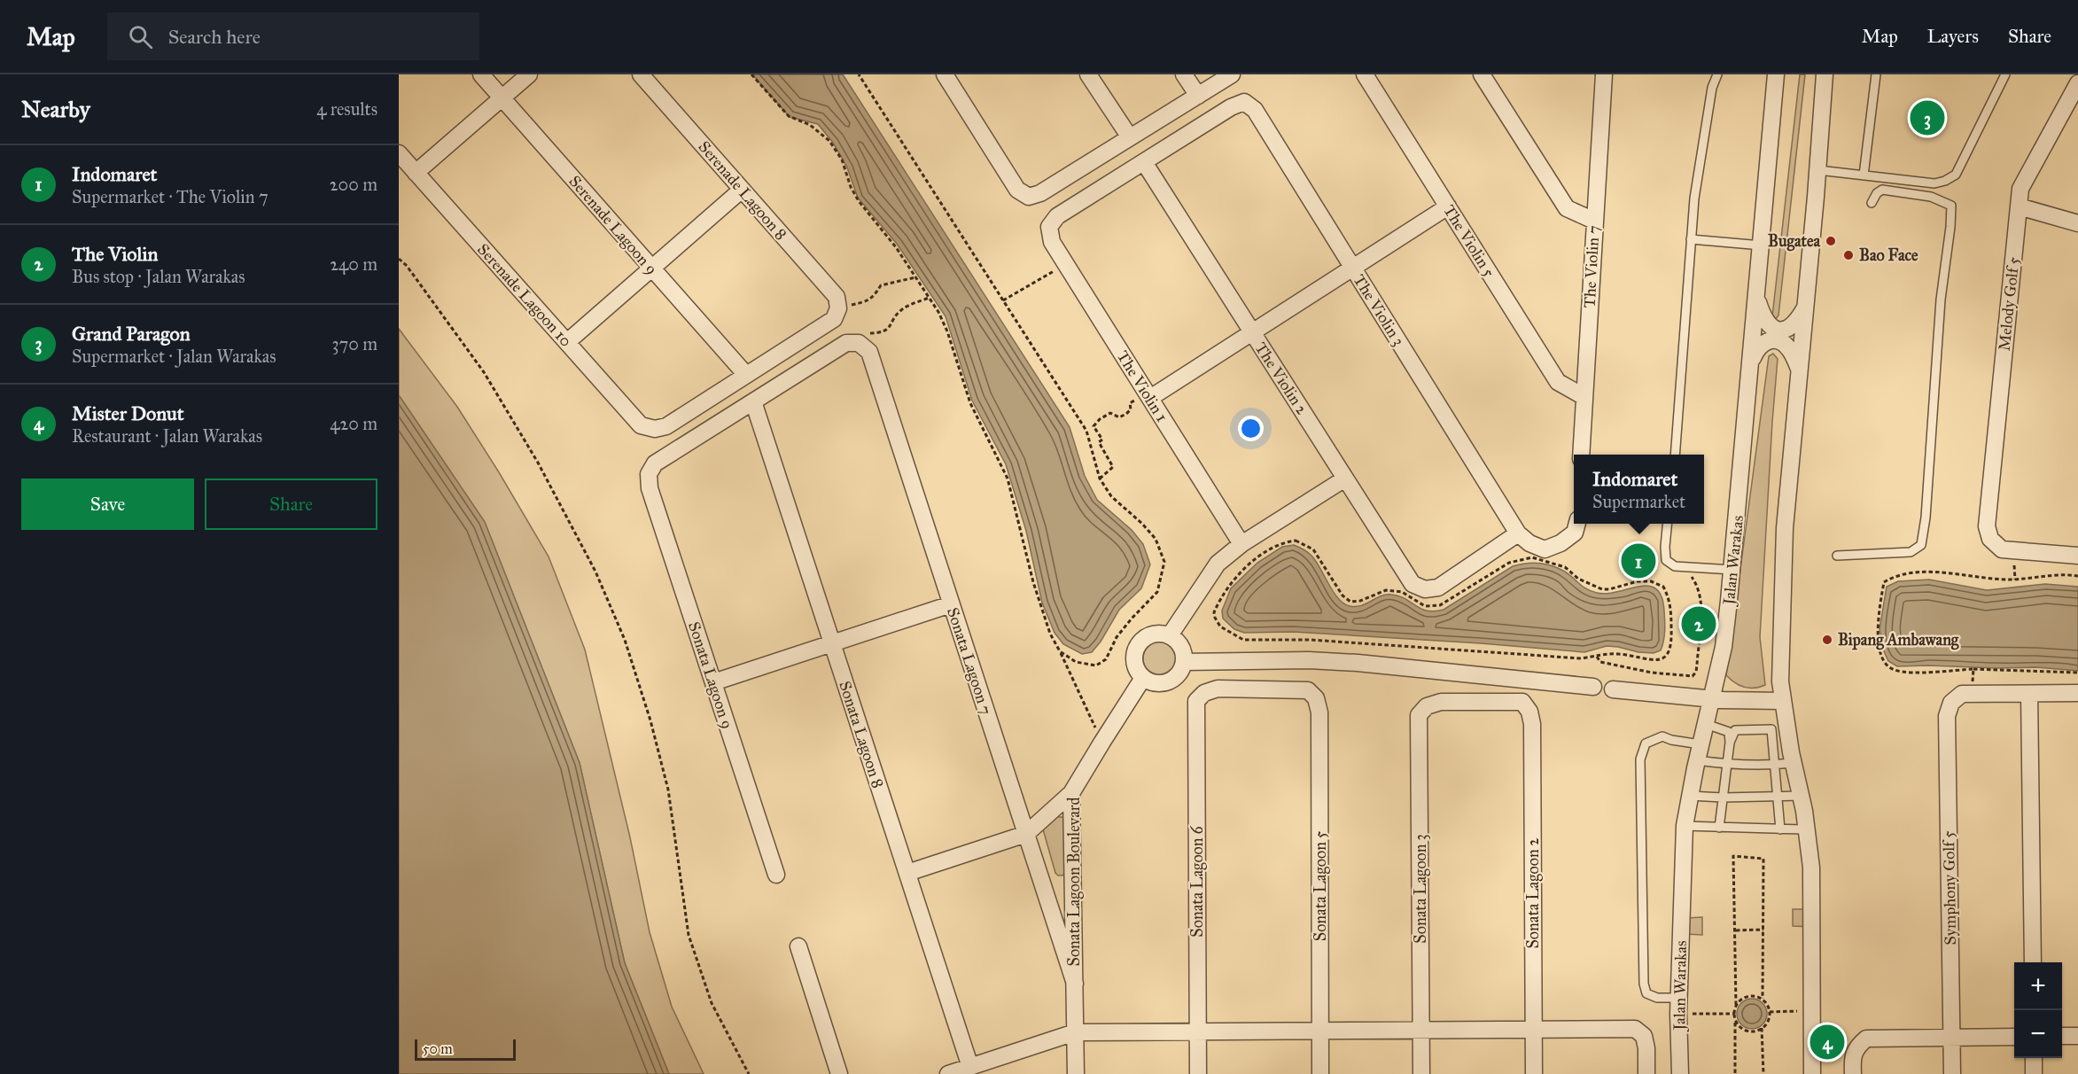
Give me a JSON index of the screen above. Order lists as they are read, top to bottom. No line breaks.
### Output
{"streets":{"street":["Serenade Lagoon 8","Serenade Lagoon 9","The Violin 5","The Violin 7","Serenade Lagoon 10","Melody Golf 5","The Violin 3","The Violin 2","The Violin 1","Jalan Warakas","Sonata Lagoon 7","Sonata Lagoon 9","Sonata Lagoon 8","Sonata Lagoon Boulevard","Sonata Lagoon 6","Sonata Lagoon 5","Symphony Golf 5","Sonata Lagoon 3","Sonata Lagoon 2"]},"crossings":[["Serenade Lagoon 9","Serenade Lagoon 10"],["The Violin 5","The Violin 7"],["The Violin 3","The Violin 2"],["The Violin 3","The Violin 1"],["The Violin 2","The Violin 1"],["Sonata Lagoon 7","Sonata Lagoon Boulevard"],["Sonata Lagoon 9","Sonata Lagoon 8"],["Sonata Lagoon 6","Sonata Lagoon 5"],["Sonata Lagoon 3","Sonata Lagoon 2"]],"places":["Bugatea","Bao Face","Bipang Ambawang"],"scale_bar":"50 m","page":{"header":"Map","search":"Search here","nav":["Map","Layers","Share"],"heading":["Nearby","4 results"],"pins":["3","1","2","4"],"list":[{"mark":"1","name":"Indomaret","note":"Supermarket · The Violin 7","value":"200 m"},{"mark":"2","name":"The Violin","note":"Bus stop · Jalan Warakas","value":"240 m"},{"mark":"3","name":"Grand Paragon","note":"Supermarket · Jalan Warakas","value":"370 m"},{"mark":"4","name":"Mister Donut","note":"Restaurant · Jalan Warakas","value":"420 m"}],"popup":["Indomaret","Supermarket"],"buttons":["Save","Share"],"map_buttons":["+","−"],"scale":"50 m"}}
